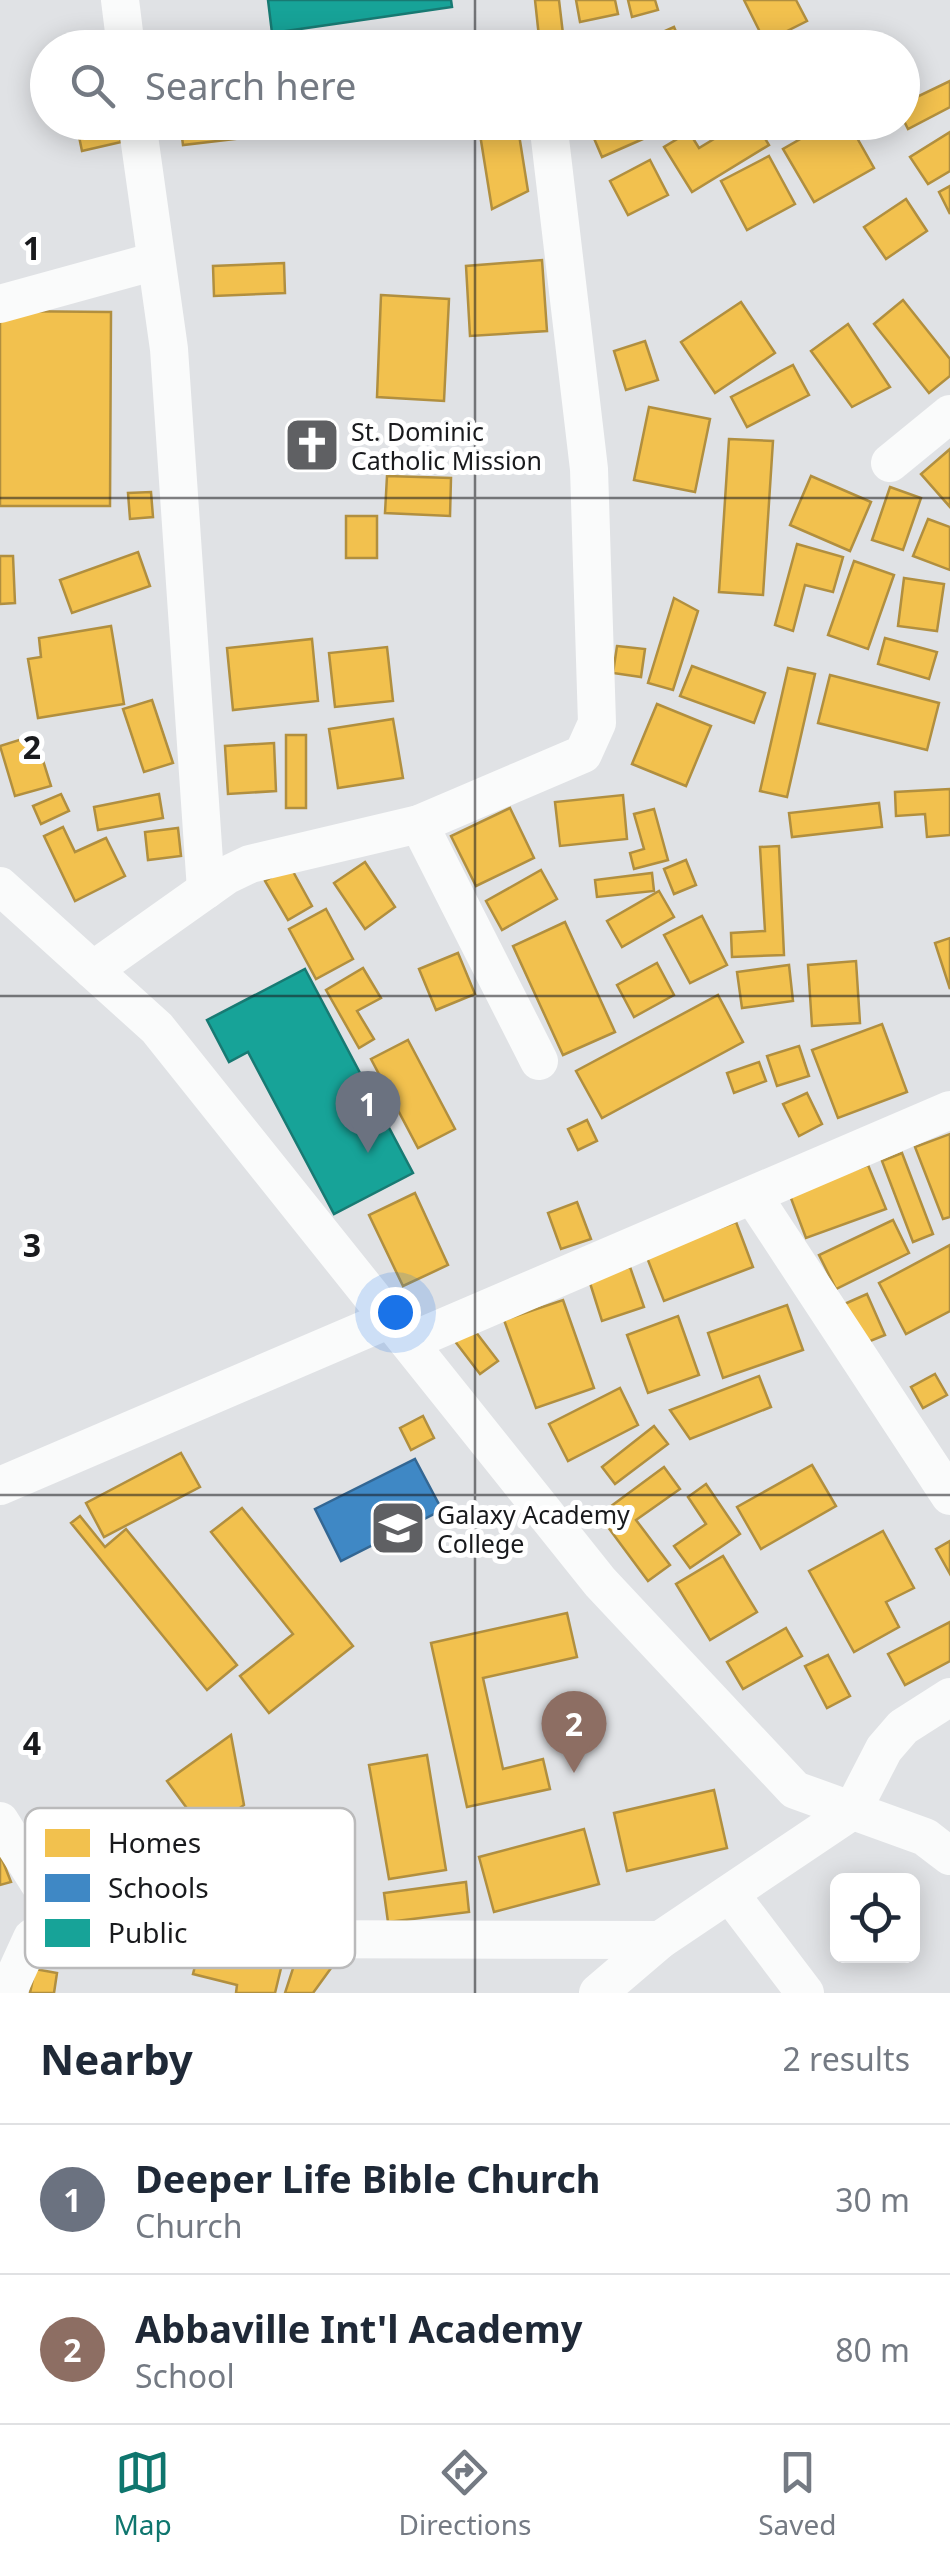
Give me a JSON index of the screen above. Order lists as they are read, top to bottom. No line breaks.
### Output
{"places":{"church":["St. Dominic Catholic Mission"],"school or university":["Galaxy Academy College"]},"legend":["Homes","Schools","Public"],"page":{"search":"Search here","pins":["1","2"],"heading":["Nearby","2 results"],"list":[{"mark":"1","name":"Deeper Life Bible Church","note":"Church","value":"30 m"},{"mark":"2","name":"Abbaville Int'l Academy","note":"School","value":"80 m"}],"nav":["Map","Directions","Saved"]},"grid":{"rows":["1","2","3","4"]}}
